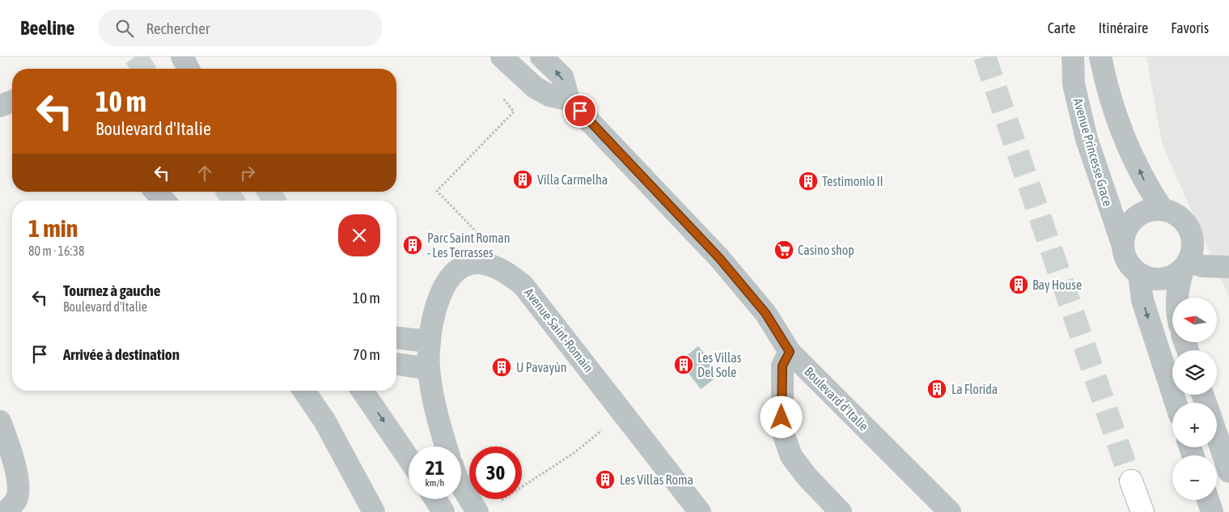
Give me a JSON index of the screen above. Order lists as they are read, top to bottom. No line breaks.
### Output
{"streets":{"street":["Avenue Princesse Grace","Avenue Saint-Romain","Boulevard d'Italie"]},"places":{"building":["Villa Carmelha","Testimonio II","Parc Saint Roman - Les Terrasses","Bay House","Les Villas Del Sole","U Pavayùn","La Florida","Les Villas Roma"],"supermarket":["Casino shop"]},"north":"left","page":{"header":"Beeline","search":"Rechercher","nav":["Carte","Itinéraire","Favoris"],"turn":["10 m","Boulevard d'Italie"],"heading":["1 min","80 m · 16:38"],"list":[{"name":"Tournez à gauche","note":"Boulevard d'Italie","value":"10 m"},{"name":"Arrivée à destination","value":"70 m"}],"map_buttons":["+","−"],"speed":"21 km/h","limit":"30"}}
